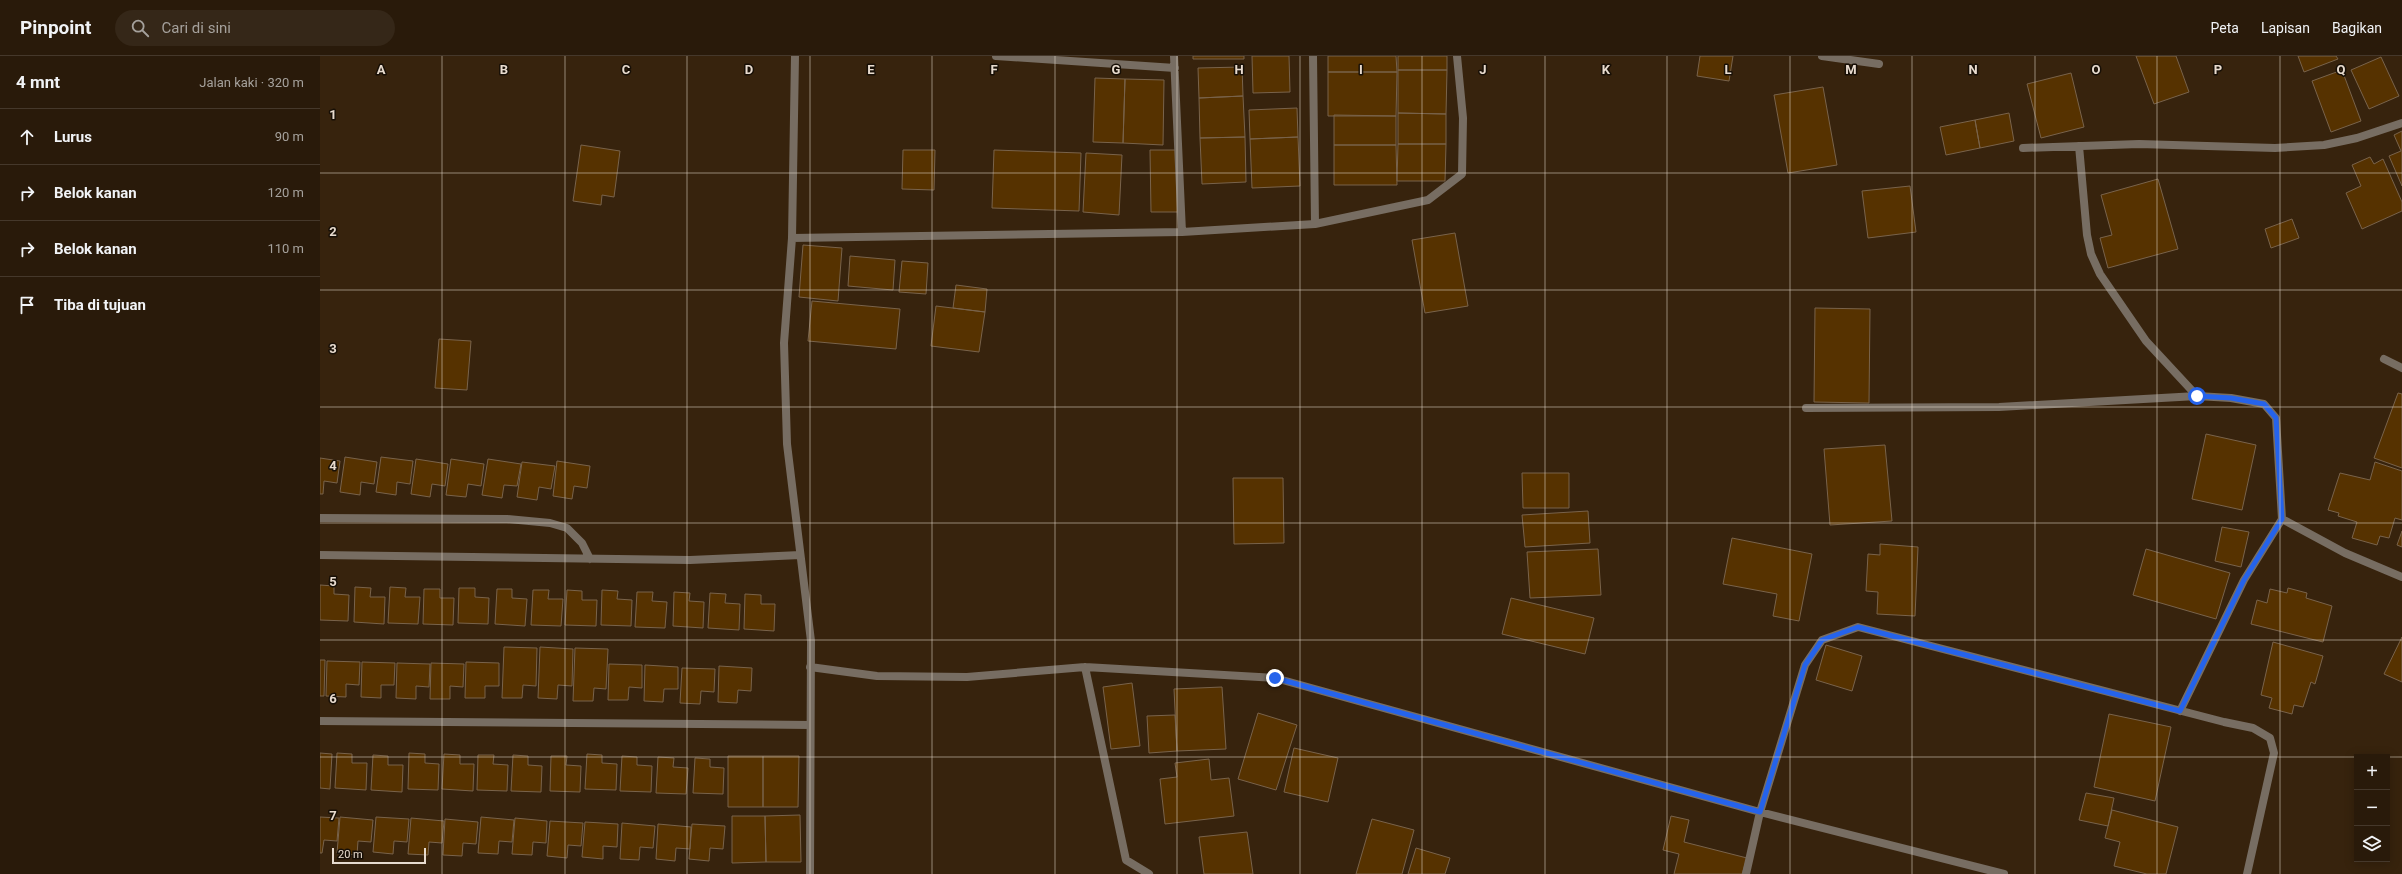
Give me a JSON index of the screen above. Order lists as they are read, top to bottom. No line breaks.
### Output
{"scale_bar":"20 m","page":{"header":"Pinpoint","search":"Cari di sini","nav":["Peta","Lapisan","Bagikan"],"heading":["4 mnt","Jalan kaki · 320 m"],"list":[["Lurus","90 m"],["Belok kanan","120 m"],["Belok kanan","110 m"],"Tiba di tujuan"],"map_buttons":["+","−"],"scale":"20 m"},"grid":{"columns":["A","B","C","D","E","F","G","H","I","J","K","L","M","N","O","P","Q"],"rows":["1","2","3","4","5","6","7"]}}
